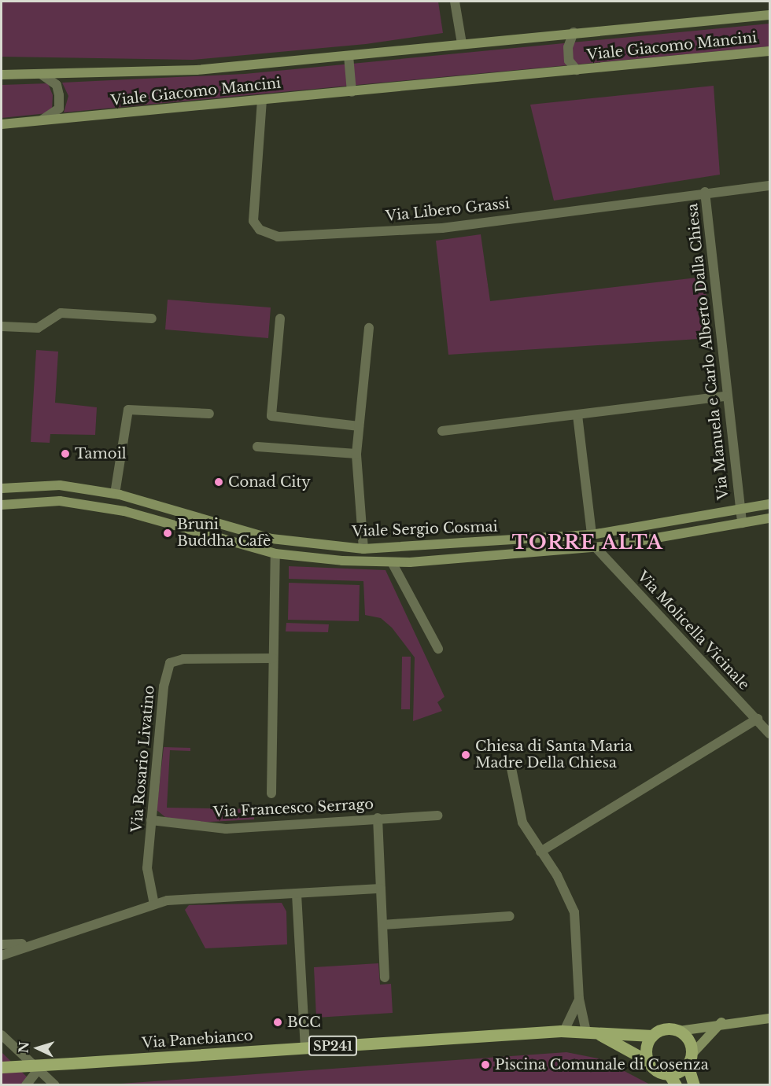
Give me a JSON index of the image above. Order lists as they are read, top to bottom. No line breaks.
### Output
{"streets":{"main road":["Via Panebianco","SP241"],"street":["Viale Giacomo Mancini","Via Libero Grassi","Via Manuela e Carlo Alberto Dalla Chiesa","Viale Sergio Cosmai","Via Molicella Vicinale","Via Rosario Livatino","Via Francesco Serrago"]},"crossings":[["Viale Giacomo Mancini","Via Libero Grassi"],["Via Libero Grassi","Via Manuela e Carlo Alberto Dalla Chiesa"],["Via Manuela e Carlo Alberto Dalla Chiesa","Viale Sergio Cosmai"],["Viale Sergio Cosmai","Via Molicella Vicinale"],["Via Rosario Livatino","Via Francesco Serrago"]],"districts":["TORRE ALTA"],"places":["Tamoil","Conad City","Bruni Buddha Cafè","Chiesa di Santa Maria Madre Della Chiesa","BCC","Piscina Comunale di Cosenza"],"north":"left"}
